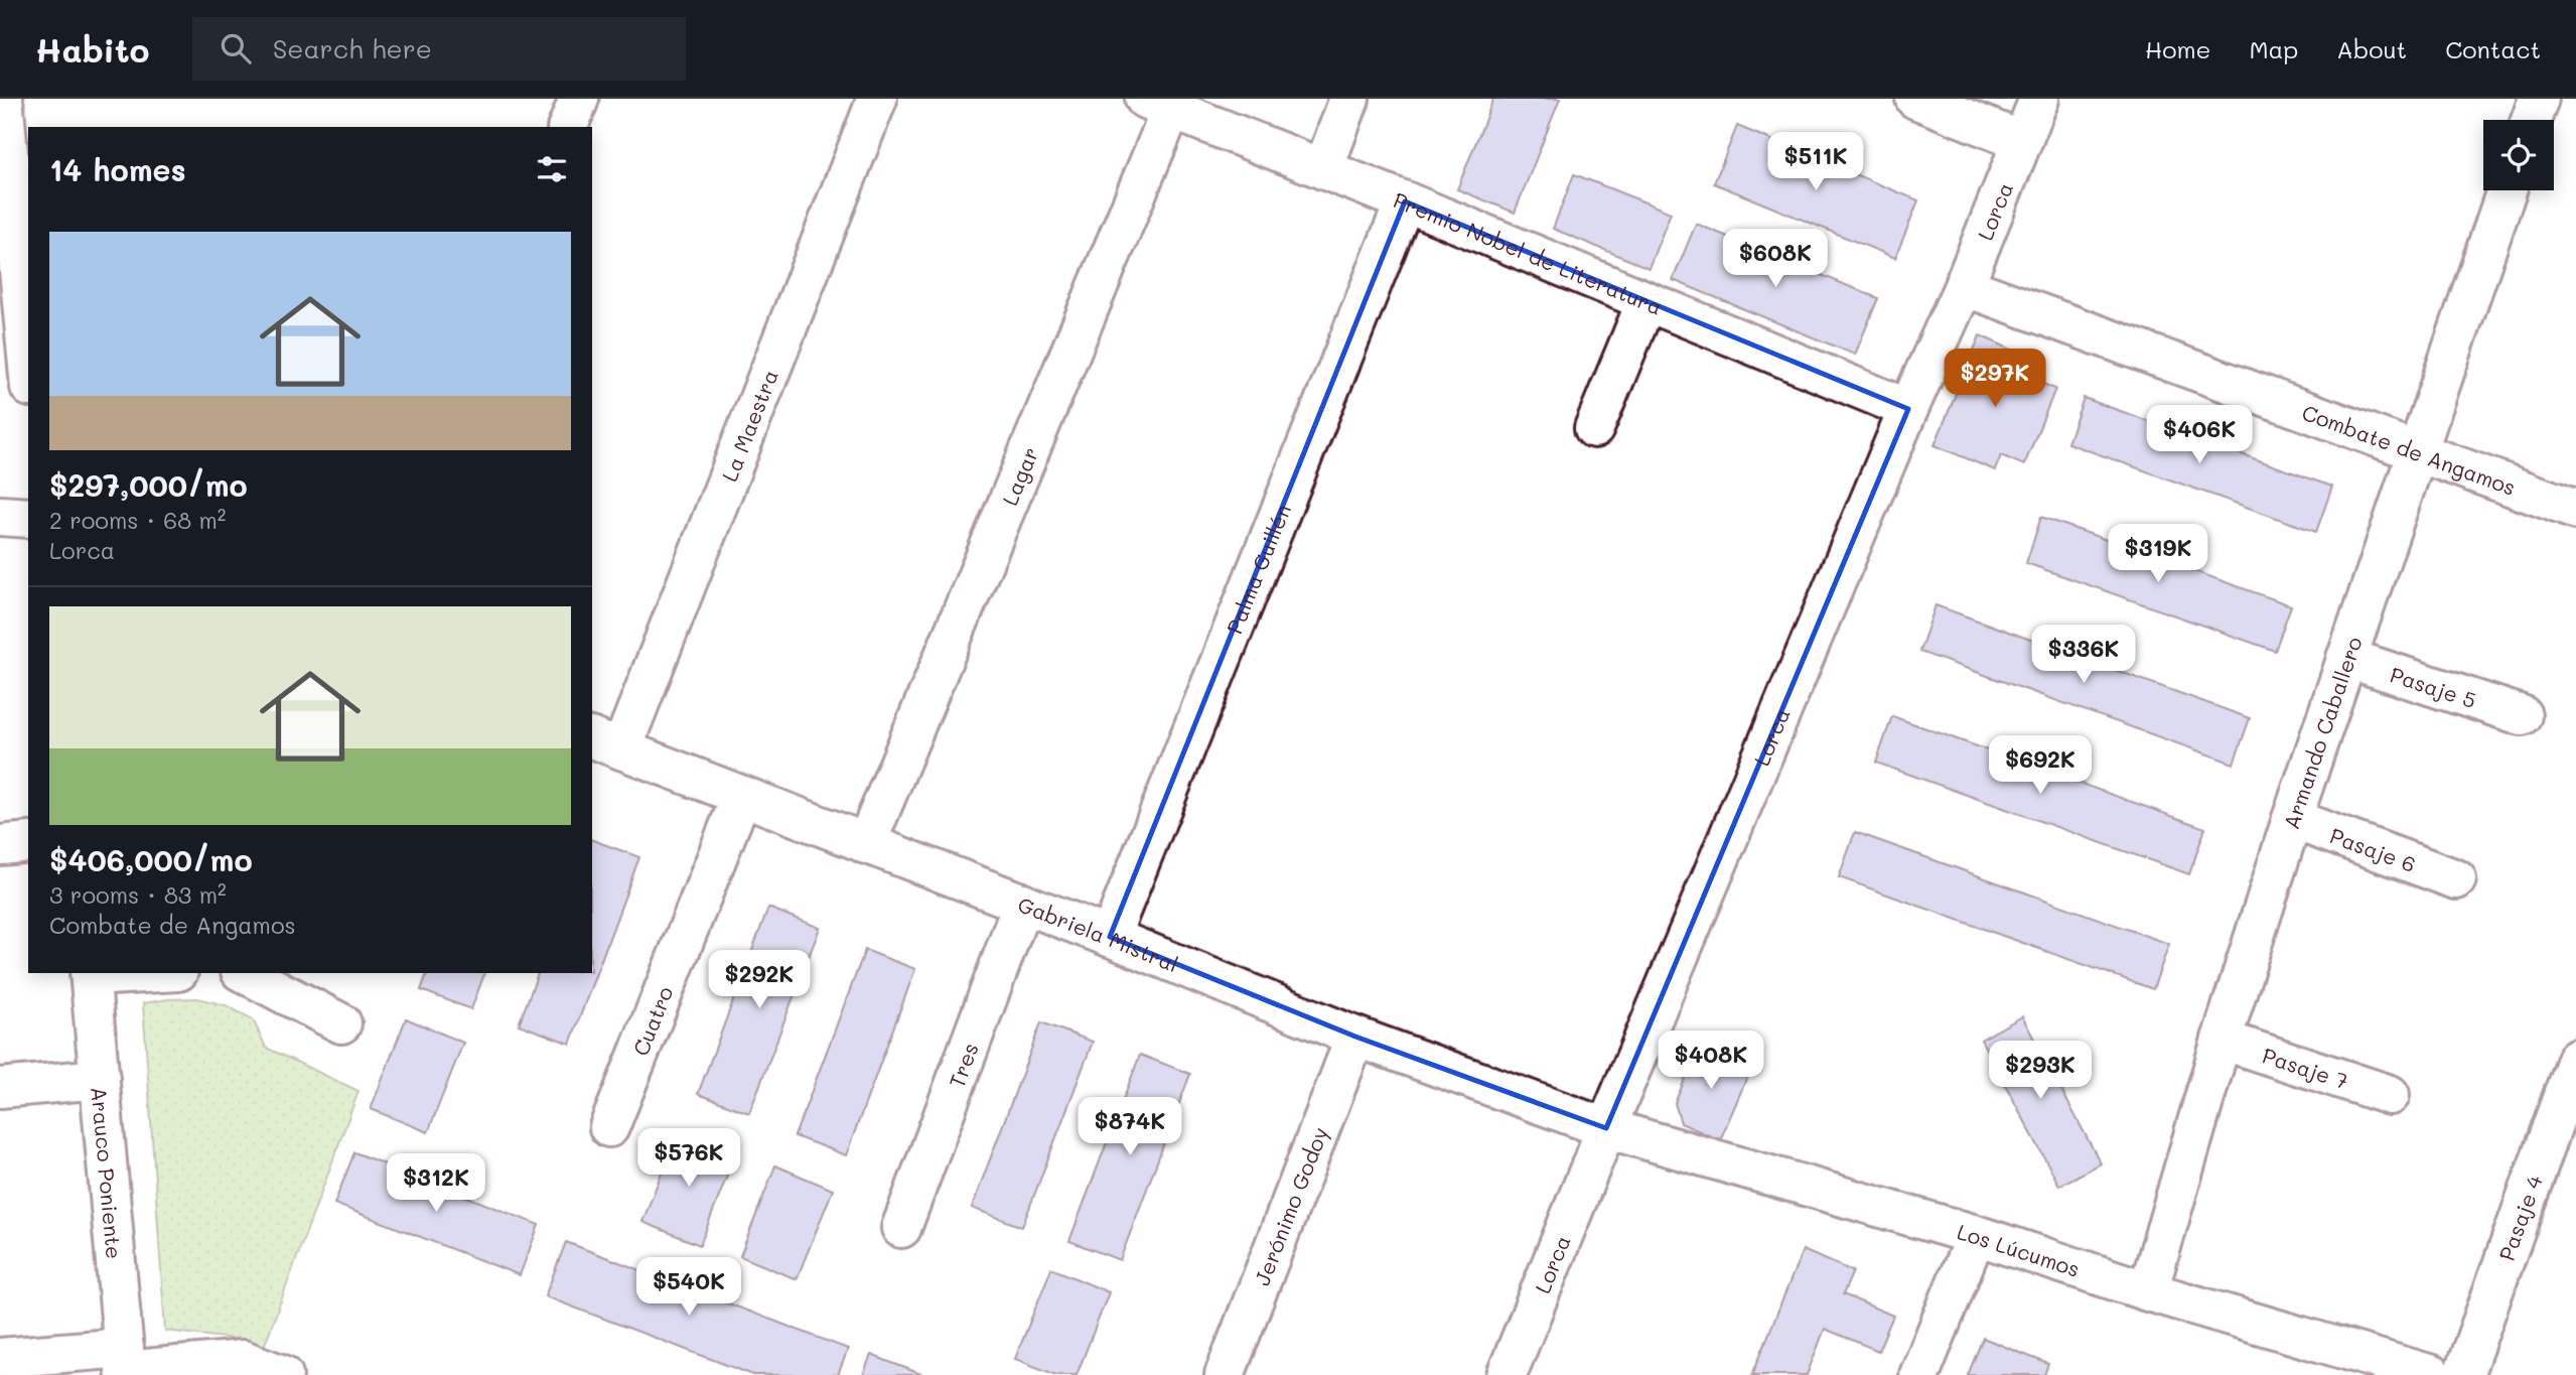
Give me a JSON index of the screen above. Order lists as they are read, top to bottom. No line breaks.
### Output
{"streets":{"street":["Lorca","Premio Nobel de Literatura","La Maestra","Combate de Angamos","Lagar","Palma Guillén","Pasaje 5","Armando Caballero","Pasaje 6","Gabriela Mistral","Cuatro","Tres","Pasaje 7","Arauco Poniente","Jerónimo Godoy","Pasaje 4","Los Lúcumos"]},"crossings":[["Lorca","Premio Nobel de Literatura"],["Lorca","Combate de Angamos"],["Lorca","Gabriela Mistral"],["Lorca","Los Lúcumos"],["Premio Nobel de Literatura","Lagar"],["Premio Nobel de Literatura","Palma Guillén"],["La Maestra","Gabriela Mistral"],["Combate de Angamos","Armando Caballero"],["Lagar","Gabriela Mistral"],["Palma Guillén","Gabriela Mistral"],["Pasaje 5","Armando Caballero"],["Armando Caballero","Pasaje 6"],["Armando Caballero","Pasaje 7"],["Armando Caballero","Los Lúcumos"],["Gabriela Mistral","Cuatro"],["Gabriela Mistral","Tres"],["Gabriela Mistral","Jerónimo Godoy"],["Gabriela Mistral","Los Lúcumos"]],"page":{"header":"Habito","search":"Search here","nav":["Home","Map","About","Contact"],"heading":"14 homes","price":["$511K","$608K","$297K","$406K","$319K","$336K","$692K","$292K","$408K","$293K","$874K","$576K","$312K","$540K"],"list":[{"name":"$297,000/mo","note":"2 rooms · 68 m² · Lorca"},{"name":"$406,000/mo","note":"3 rooms · 83 m² · Combate de Angamos"}]}}
